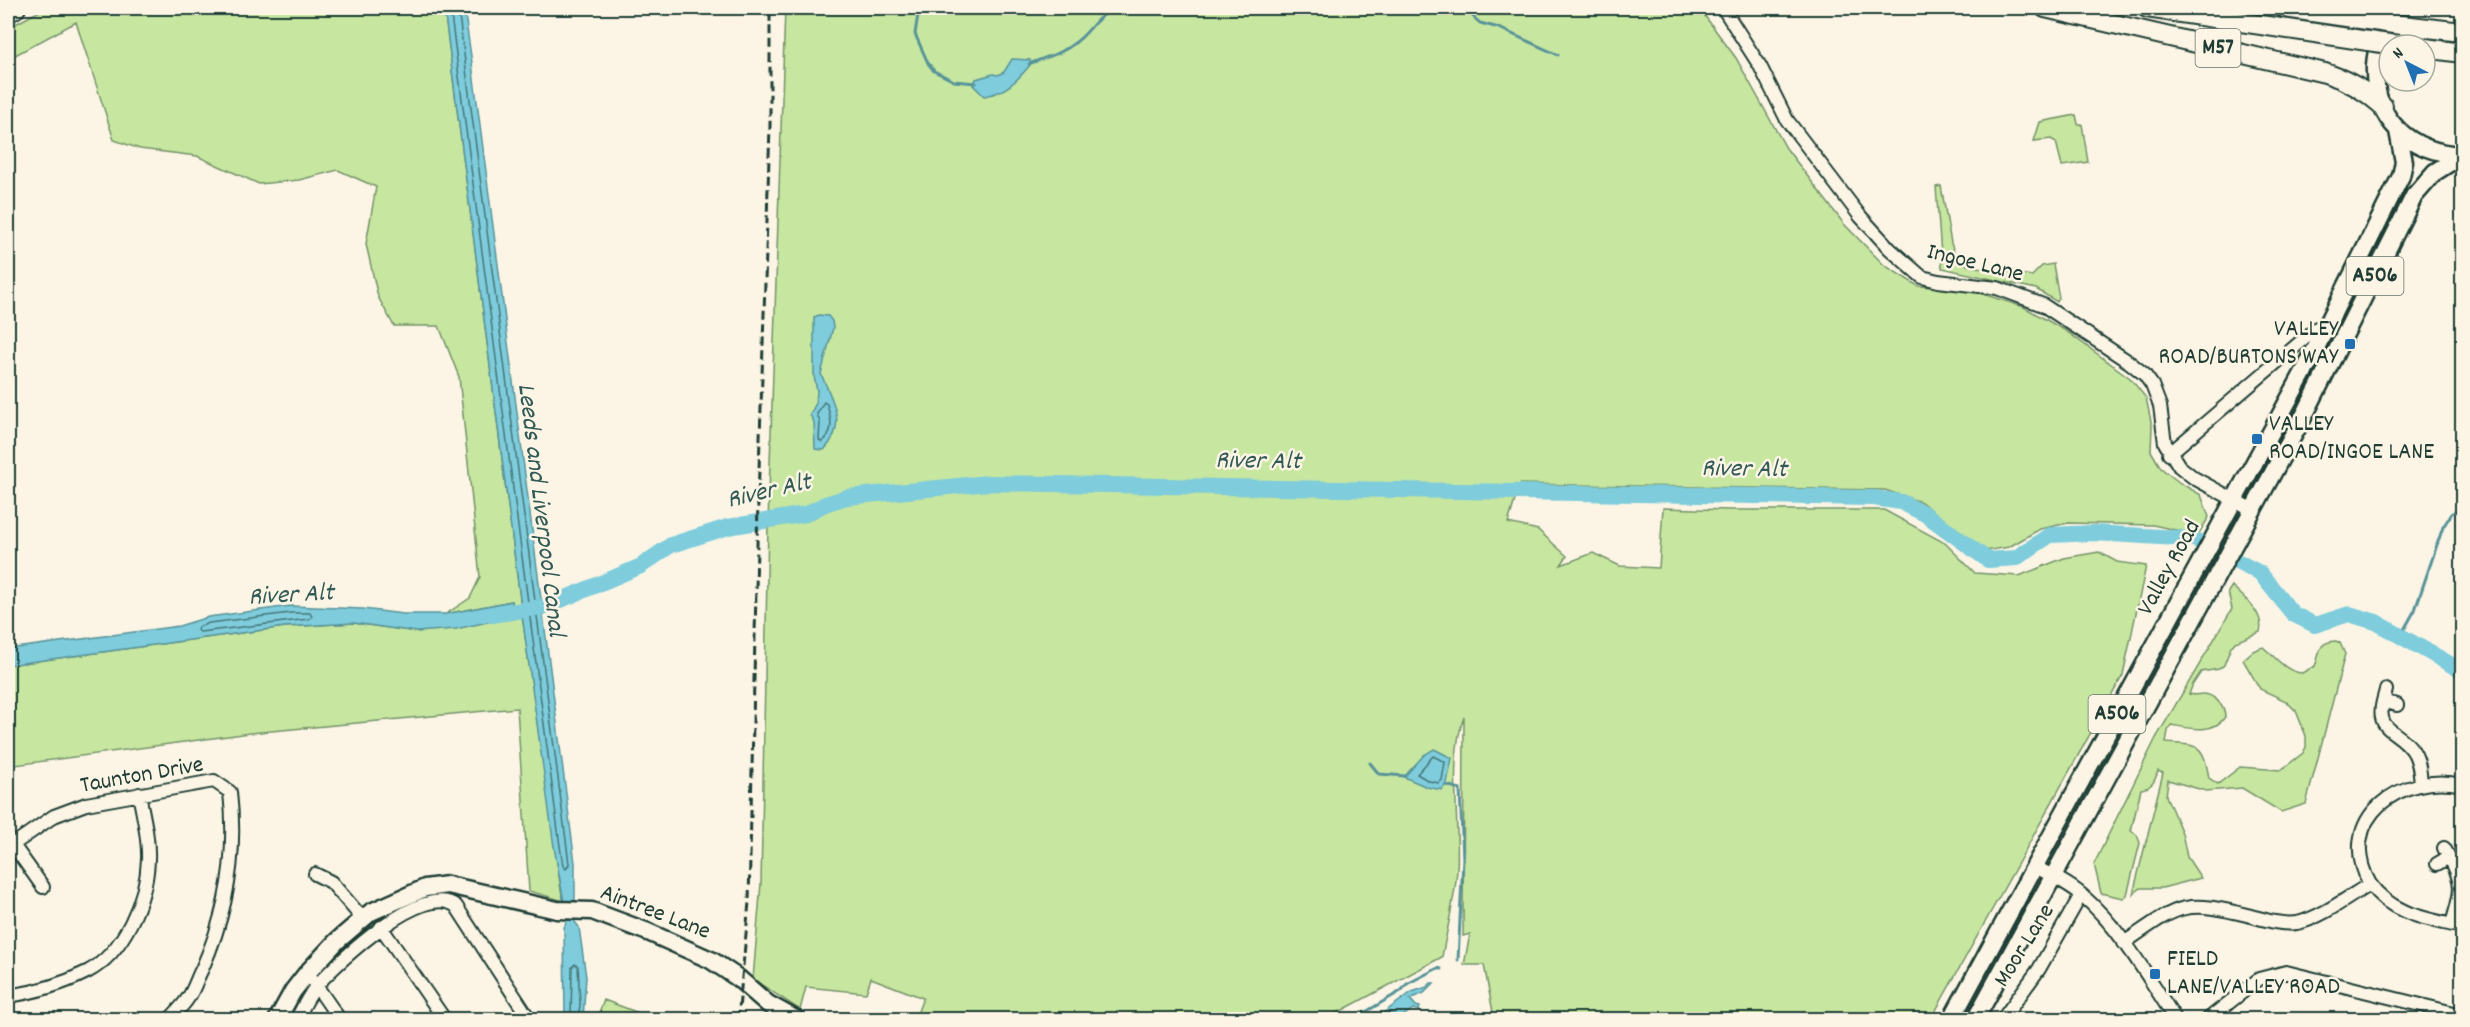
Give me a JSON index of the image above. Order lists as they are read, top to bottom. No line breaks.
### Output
{"streets":{"highway":["M57"],"main road":["A506","Valley Road","Aintree Lane"],"street":["Ingoe Lane","Taunton Drive","Moor Lane"]},"crossings":[["M57","A506"],["A506","Valley Road"]],"water":["River Alt","Leeds and Liverpool Canal"],"places":{"transit":["VALLEY ROAD/BURTONS WAY","VALLEY ROAD/INGOE LANE","FIELD LANE/VALLEY ROAD"]},"north":"top left"}
